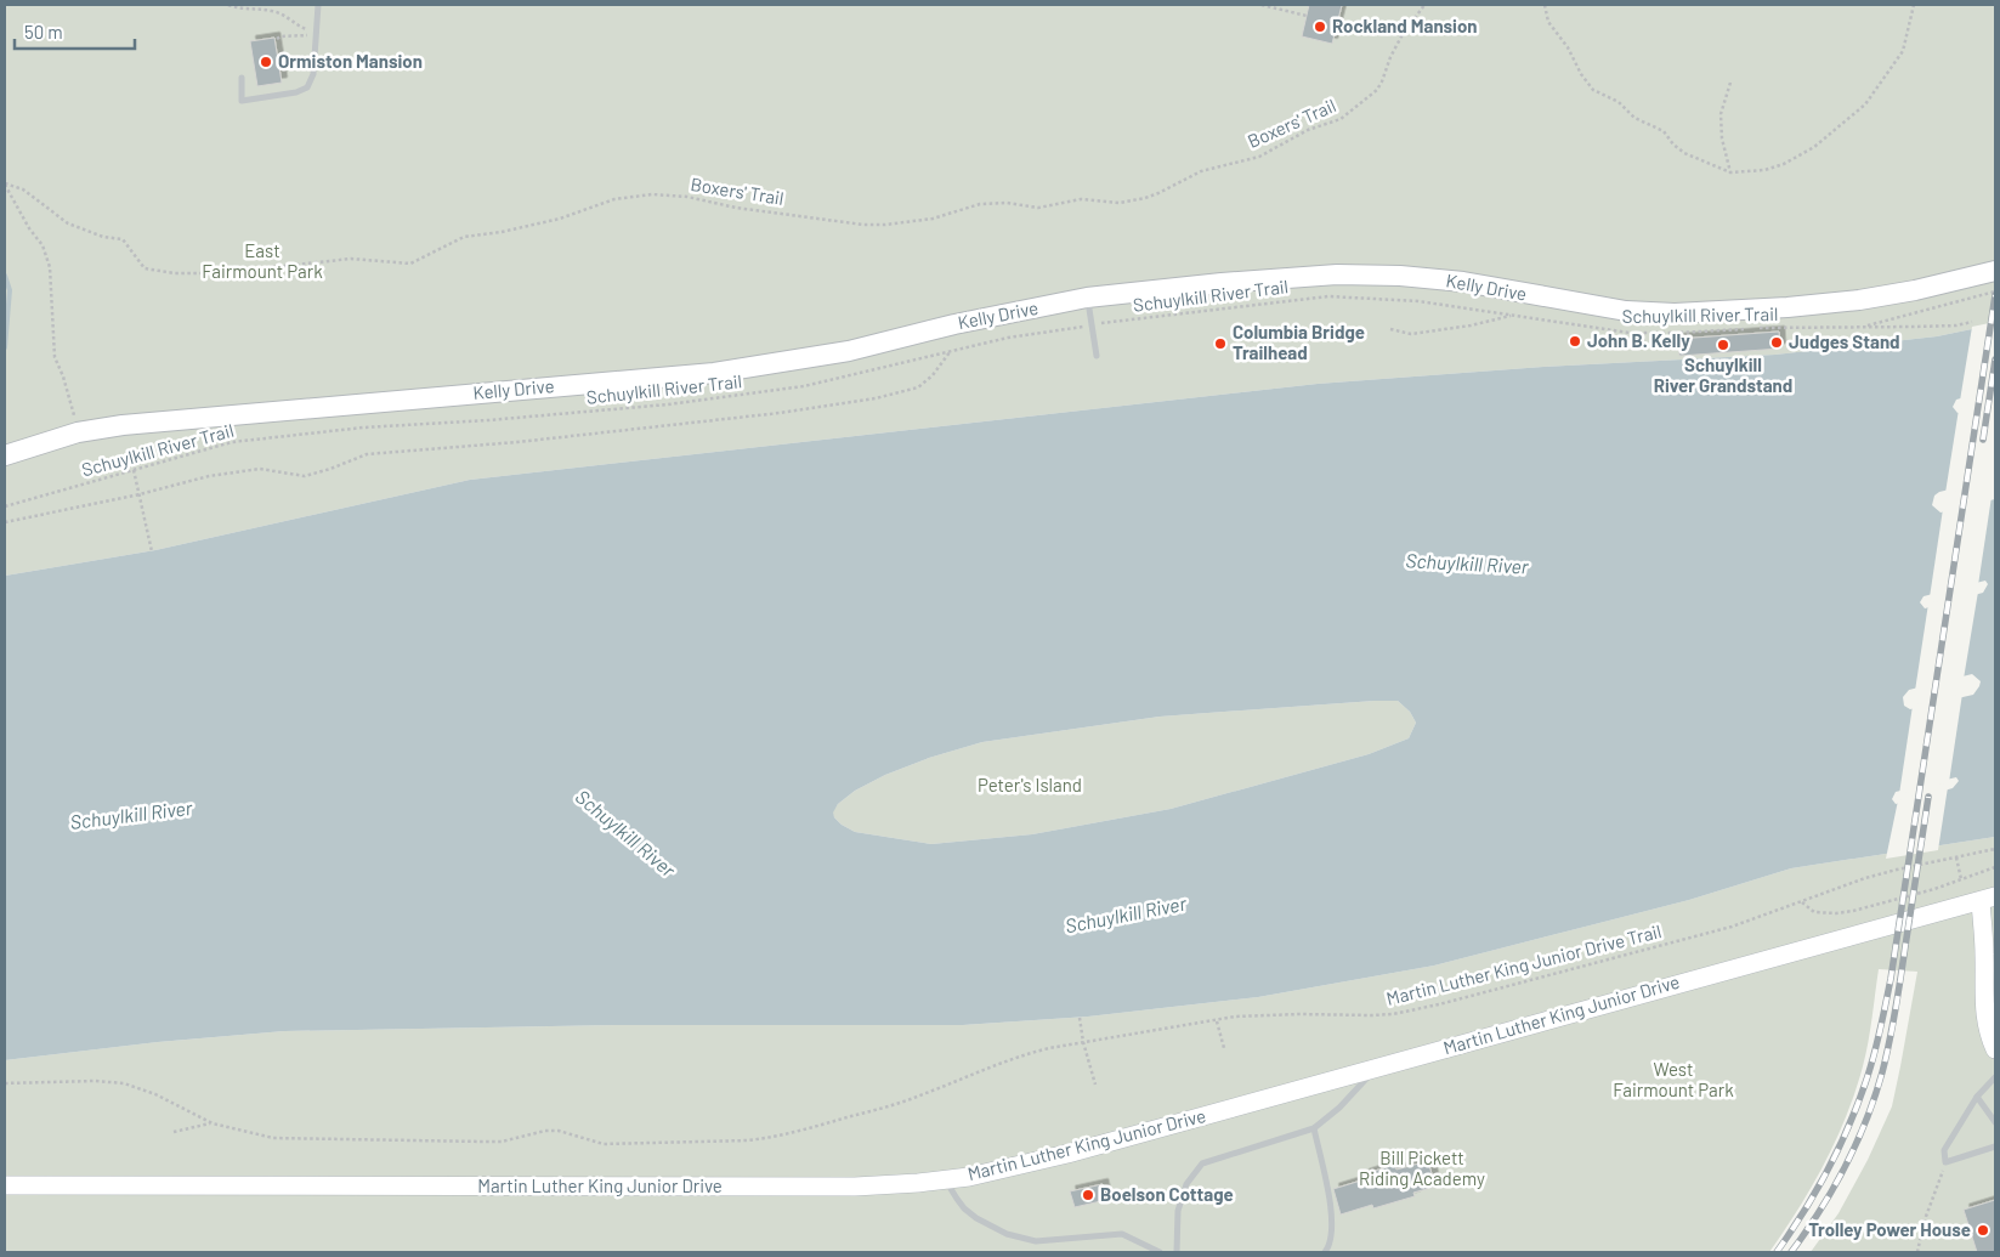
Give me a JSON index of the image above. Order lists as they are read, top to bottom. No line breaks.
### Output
{"streets":{"main road":["Kelly Drive","Martin Luther King Junior Drive"],"path":["Boxers' Trail","Schuylkill River Trail","Martin Luther King Junior Drive Trail"]},"water":["Schuylkill River"],"parks":["East Fairmount Park","Peter's Island","West Fairmount Park","Bill Pickett Riding Academy"],"places":["Rockland Mansion","Ormiston Mansion","John B. Kelly","Judges Stand","Columbia Bridge Trailhead","Schuylkill River Grandstand","Boelson Cottage","Trolley Power House"],"scale_bar":"50 m"}
